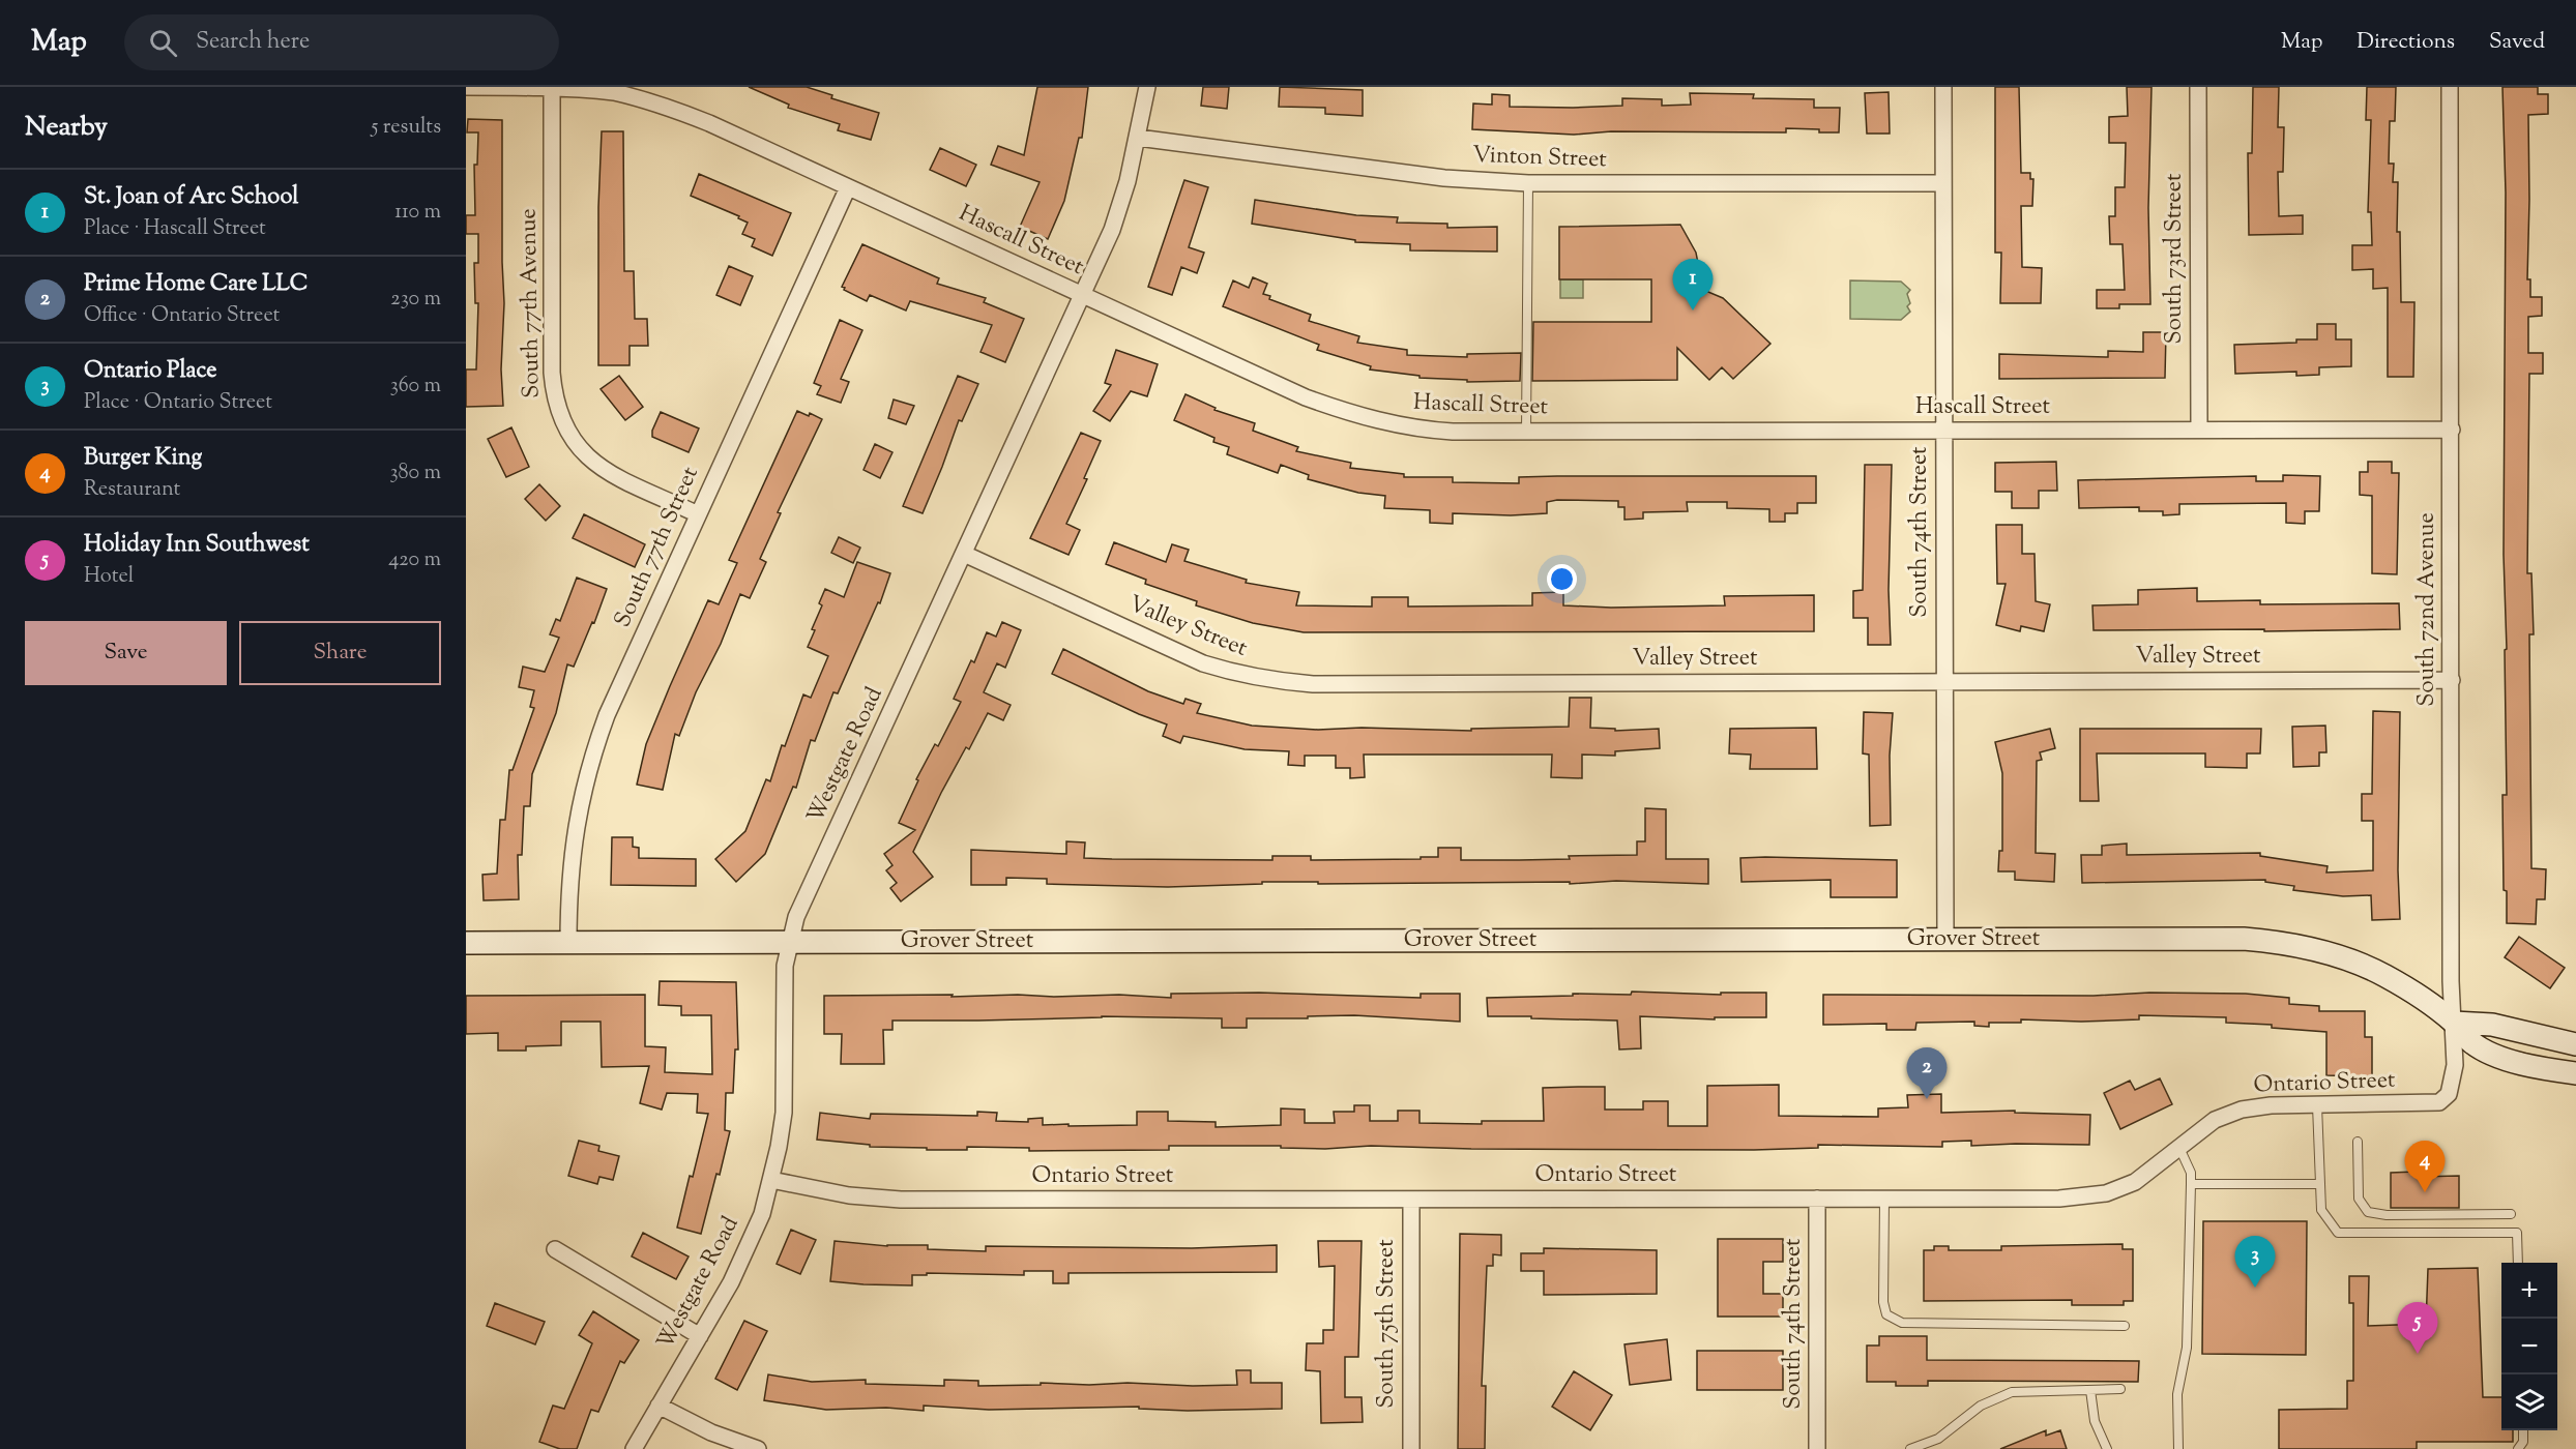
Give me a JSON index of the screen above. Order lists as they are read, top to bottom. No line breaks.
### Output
{"streets":{"street":["Vinton Street","Hascall Street","South 73rd Street","South 77th Avenue","South 74th Street","South 77th Street","South 72nd Avenue","Valley Street","Westgate Road","Grover Street","Ontario Street","South 75th Street"]},"crossings":[["Vinton Street","South 74th Street"],["Vinton Street","Westgate Road"],["Hascall Street","South 73rd Street"],["Hascall Street","South 77th Avenue"],["Hascall Street","South 74th Street"],["Hascall Street","South 77th Street"],["Hascall Street","South 72nd Avenue"],["Hascall Street","Westgate Road"],["South 77th Avenue","South 77th Street"],["South 74th Street","Valley Street"],["South 74th Street","Grover Street"],["South 74th Street","Ontario Street"],["South 77th Street","Grover Street"],["South 72nd Avenue","Valley Street"],["South 72nd Avenue","Grover Street"],["South 72nd Avenue","Ontario Street"],["Valley Street","Westgate Road"],["Westgate Road","Grover Street"],["Westgate Road","Ontario Street"],["Ontario Street","South 75th Street"]],"page":{"header":"Map","search":"Search here","nav":["Map","Directions","Saved"],"heading":["Nearby","5 results"],"list":[{"mark":"1","name":"St. Joan of Arc School","note":"Place · Hascall Street","value":"110 m"},{"mark":"2","name":"Prime Home Care LLC","note":"Office · Ontario Street","value":"230 m"},{"mark":"3","name":"Ontario Place","note":"Place · Ontario Street","value":"360 m"},{"mark":"4","name":"Burger King","note":"Restaurant","value":"380 m"},{"mark":"5","name":"Holiday Inn Southwest","note":"Hotel","value":"420 m"}],"pins":["1","2","4","3","5"],"buttons":["Save","Share"],"map_buttons":["+","−"]}}
